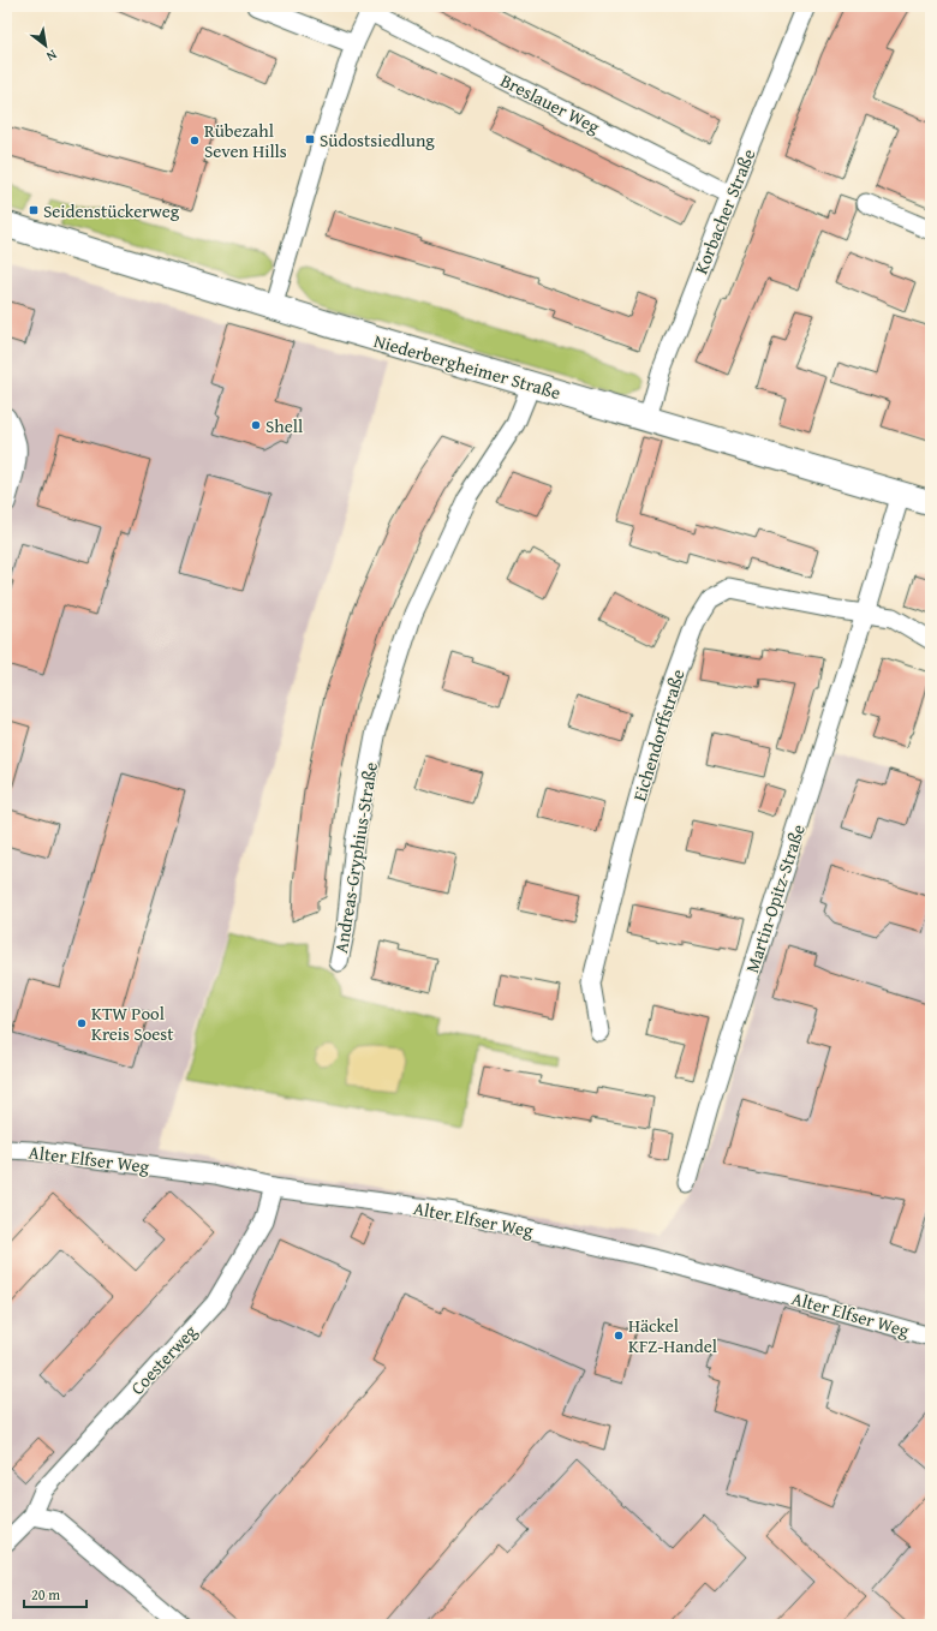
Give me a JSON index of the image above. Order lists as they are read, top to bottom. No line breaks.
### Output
{"streets":{"main road":["Niederbergheimer Straße"],"street":["Breslauer Weg","Korbacher Straße","Eichendorffstraße","Andreas-Gryphius-Straße","Martin-Opitz-Straße","Alter Elfser Weg","Coesterweg"]},"crossings":[["Breslauer Weg","Korbacher Straße"],["Korbacher Straße","Niederbergheimer Straße"],["Niederbergheimer Straße","Andreas-Gryphius-Straße"],["Niederbergheimer Straße","Martin-Opitz-Straße"],["Eichendorffstraße","Martin-Opitz-Straße"],["Alter Elfser Weg","Coesterweg"]],"places":{"transit":["Südostsiedlung","Seidenstückerweg"],"other":["Rübezahl Seven Hills","Shell","KTW Pool Kreis Soest","Häckel KFZ-Handel"]},"scale_bar":"20 m","north":"bottom right"}
